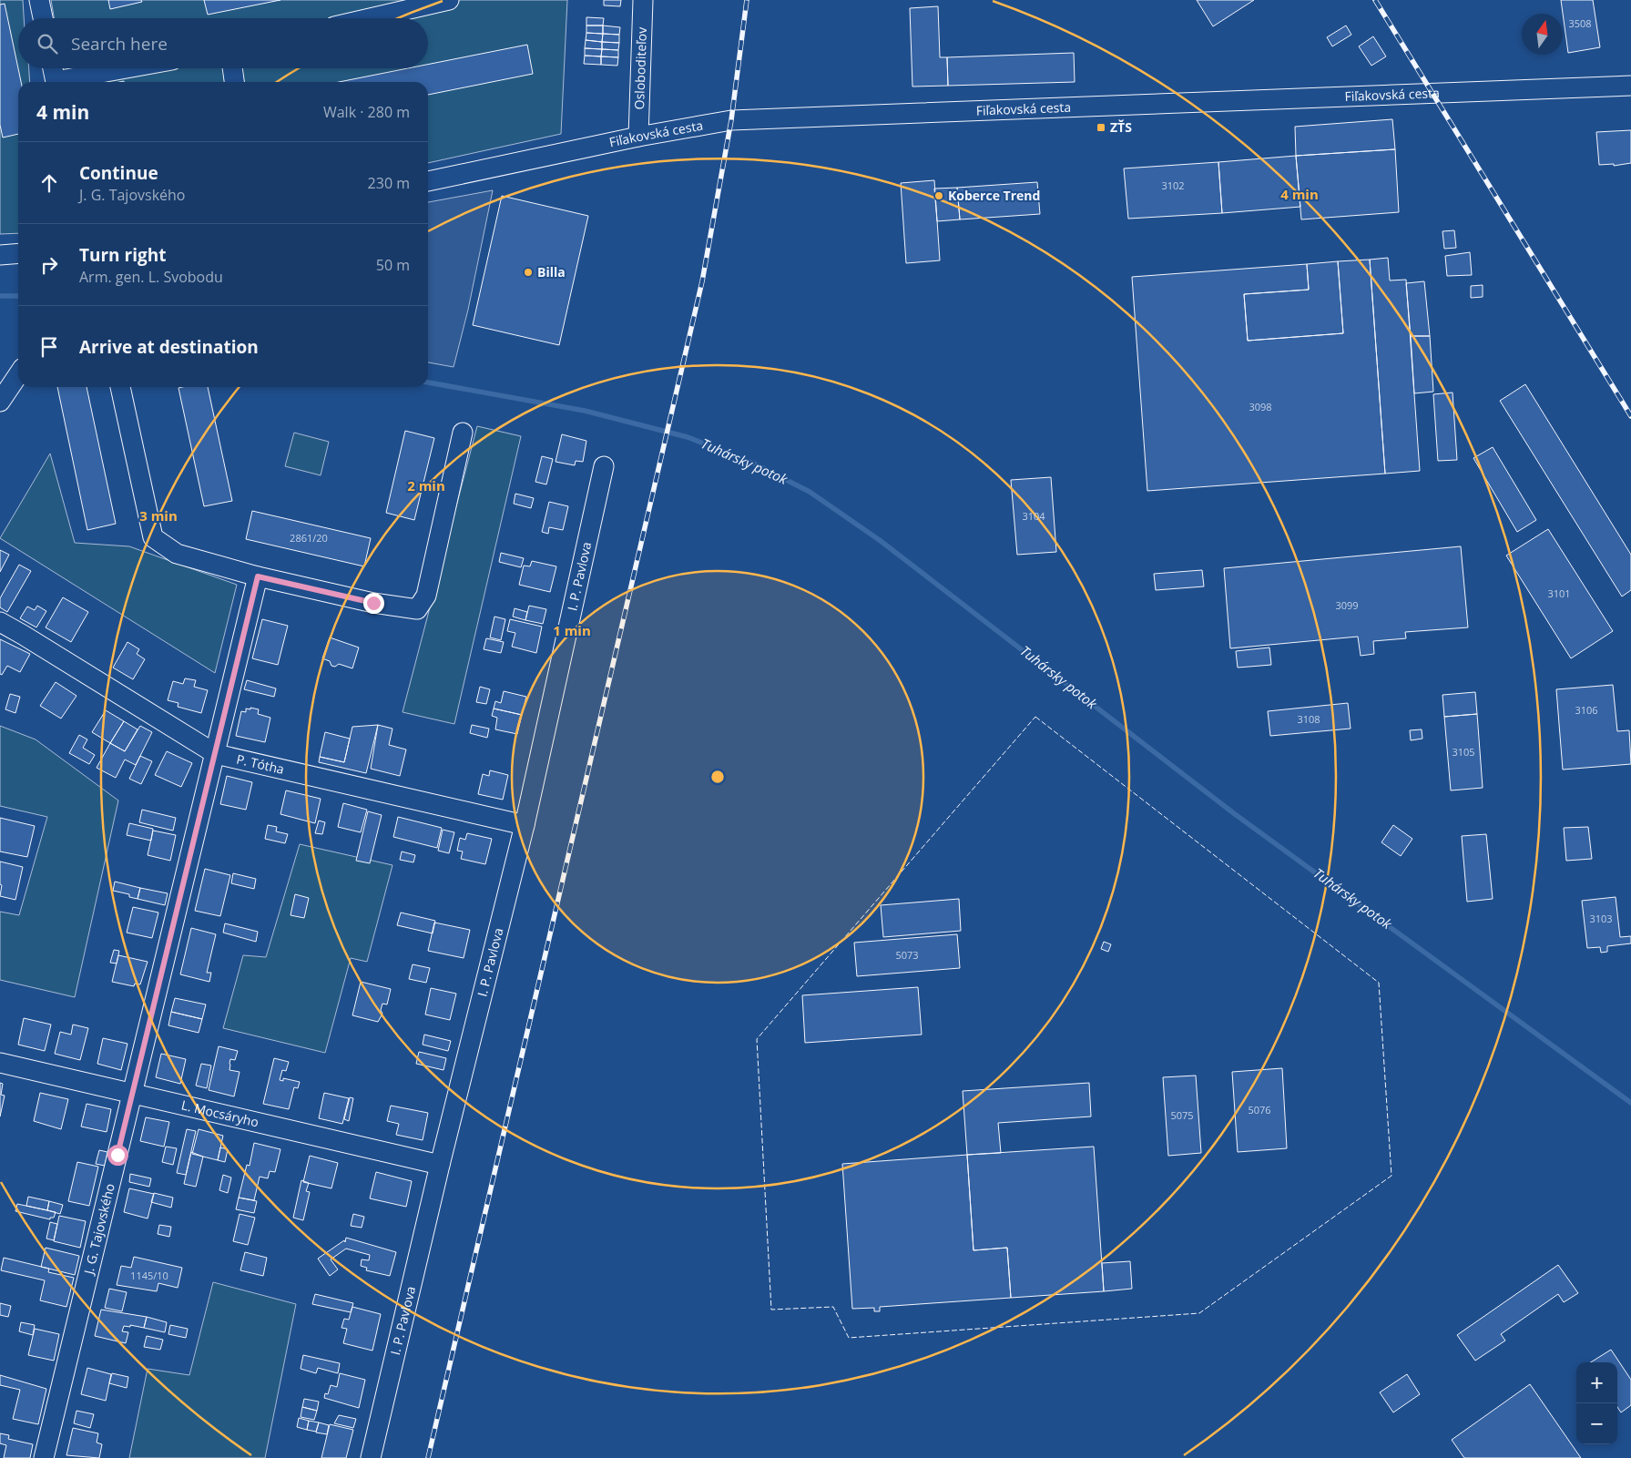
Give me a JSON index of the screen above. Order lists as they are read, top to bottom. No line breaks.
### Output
{"streets":{"street":["Osloboditeľov","Fiľakovská cesta","I. P. Pavlova","P. Tótha","L. Mocsáryho","J. G. Tajovského"]},"crossings":[["Osloboditeľov","Fiľakovská cesta"],["I. P. Pavlova","P. Tótha"],["I. P. Pavlova","L. Mocsáryho"],["P. Tótha","J. G. Tajovského"],["L. Mocsáryho","J. G. Tajovského"]],"water":["Tuhársky potok"],"places":{"transit":["ZŤS"],"other":["Koberce Trend","Billa"]},"house_numbers":["3508","3102","3098","3104","2861/20","3101","3099","3106","3108","3105","3103","5073","5076","5075","1145/10"],"north":"top","page":{"search":"Search here","heading":["4 min","Walk · 280 m"],"list":[["Continue","J. G. Tajovského","230 m"],["Turn right","Arm. gen. L. Svobodu","50 m"],"Arrive at destination"],"map_buttons":["+","−"]},"rings":["4 min","2 min","3 min","1 min"]}
